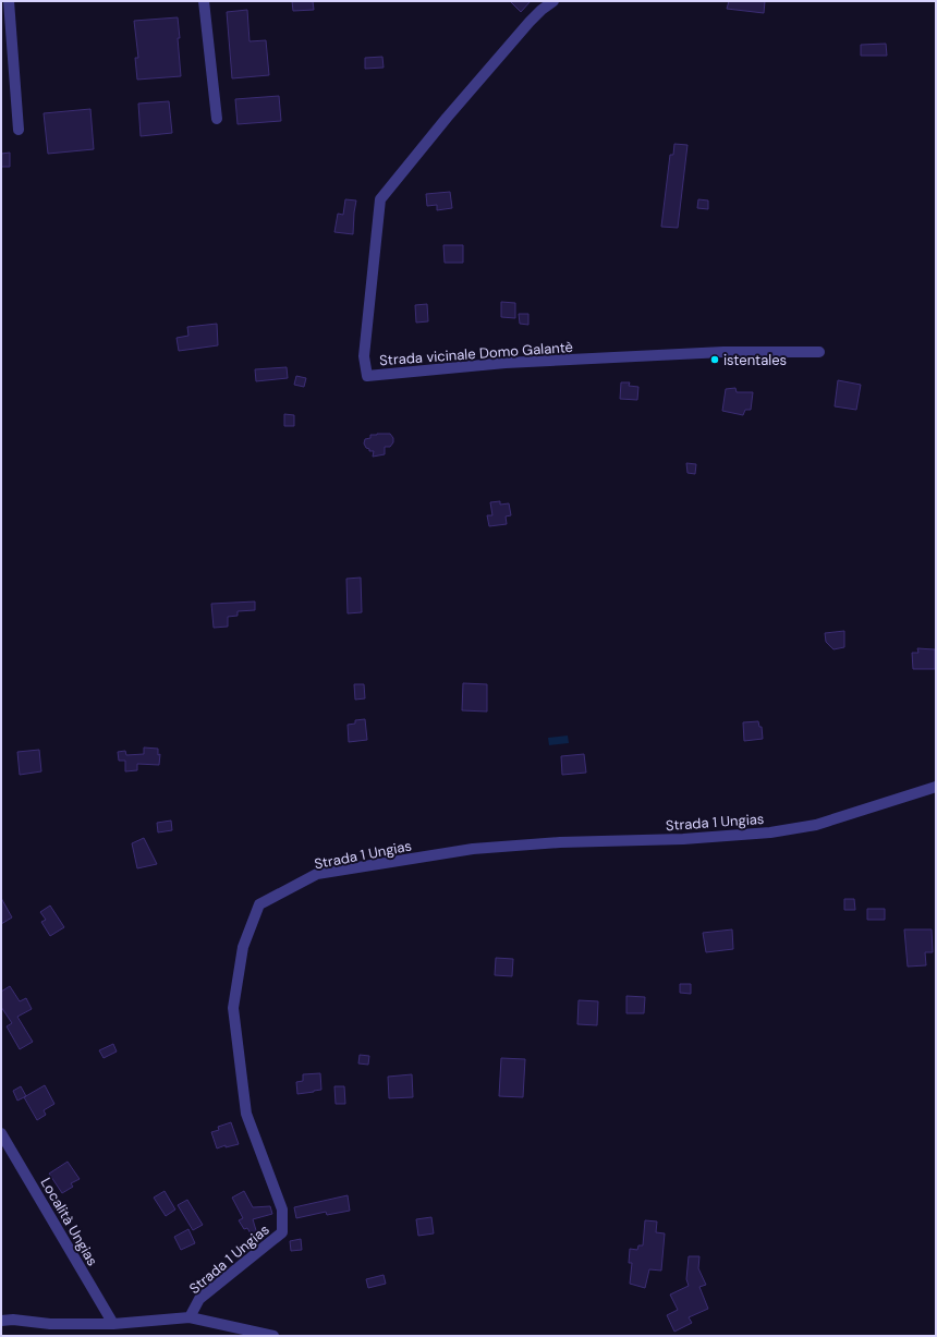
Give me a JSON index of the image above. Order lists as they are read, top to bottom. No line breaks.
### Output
{"streets":{"street":["Strada vicinale Domo Galantè","Strada 1 Ungias","Località Ungias"]},"places":["istentales"]}
